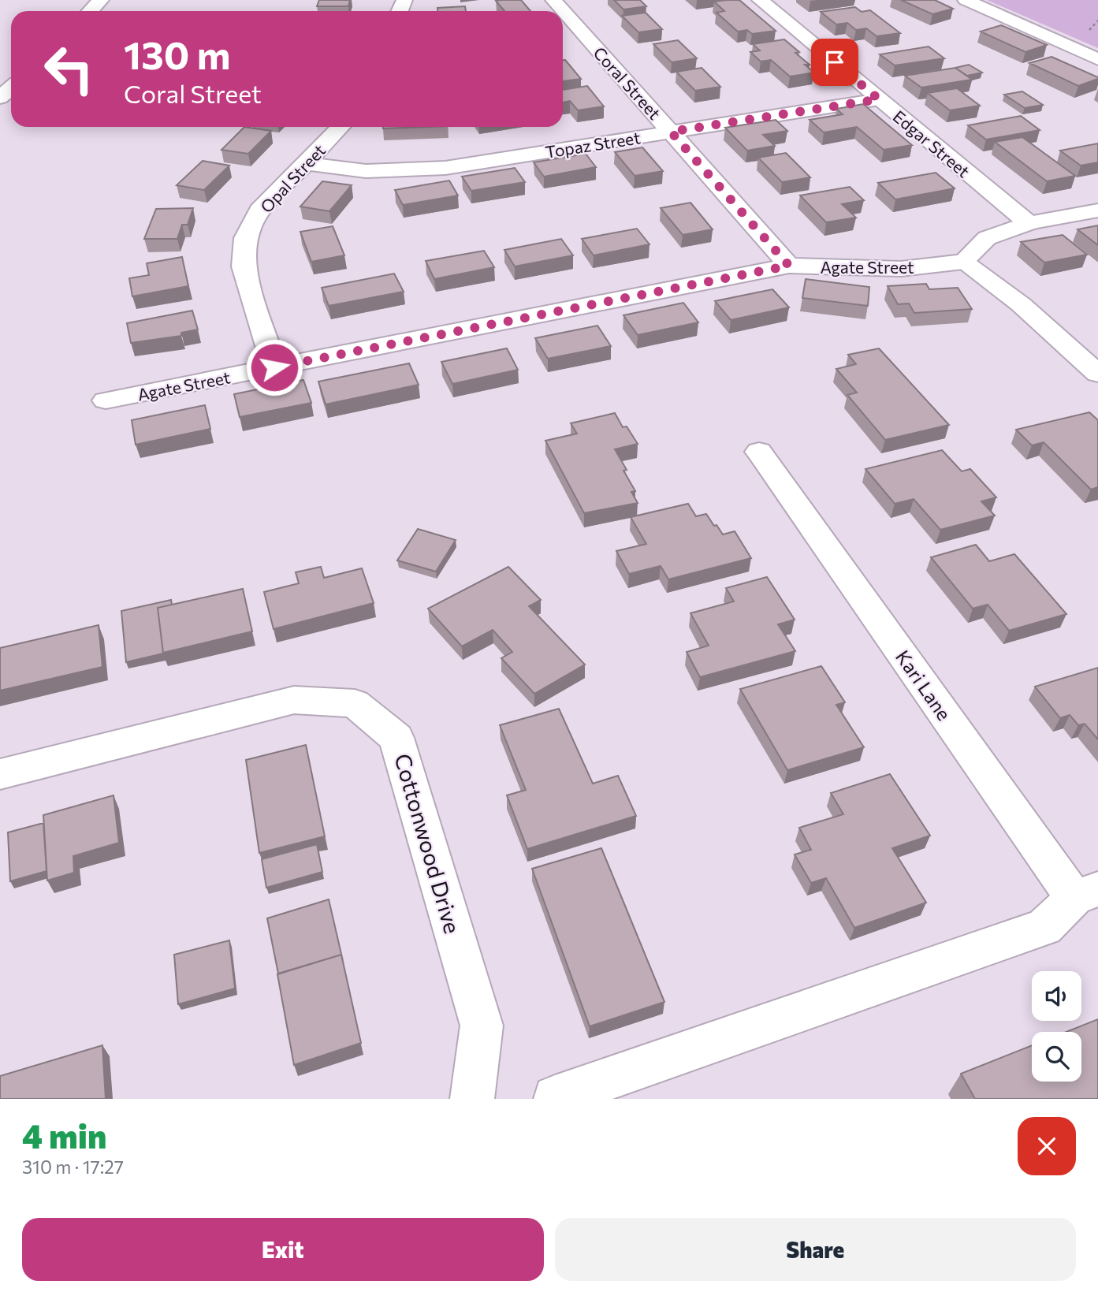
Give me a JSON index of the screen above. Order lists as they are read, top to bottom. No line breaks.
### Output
{"streets":{"street":["Coral Street","Edgar Street","Topaz Street","Opal Street","Agate Street","Kari Lane","Cottonwood Drive"]},"crossings":[["Coral Street","Topaz Street"],["Coral Street","Agate Street"],["Edgar Street","Topaz Street"],["Topaz Street","Opal Street"],["Opal Street","Agate Street"]],"page":{"turn":["130 m","Coral Street"],"heading":["4 min","310 m · 17:27"],"buttons":["Exit","Share"]}}
